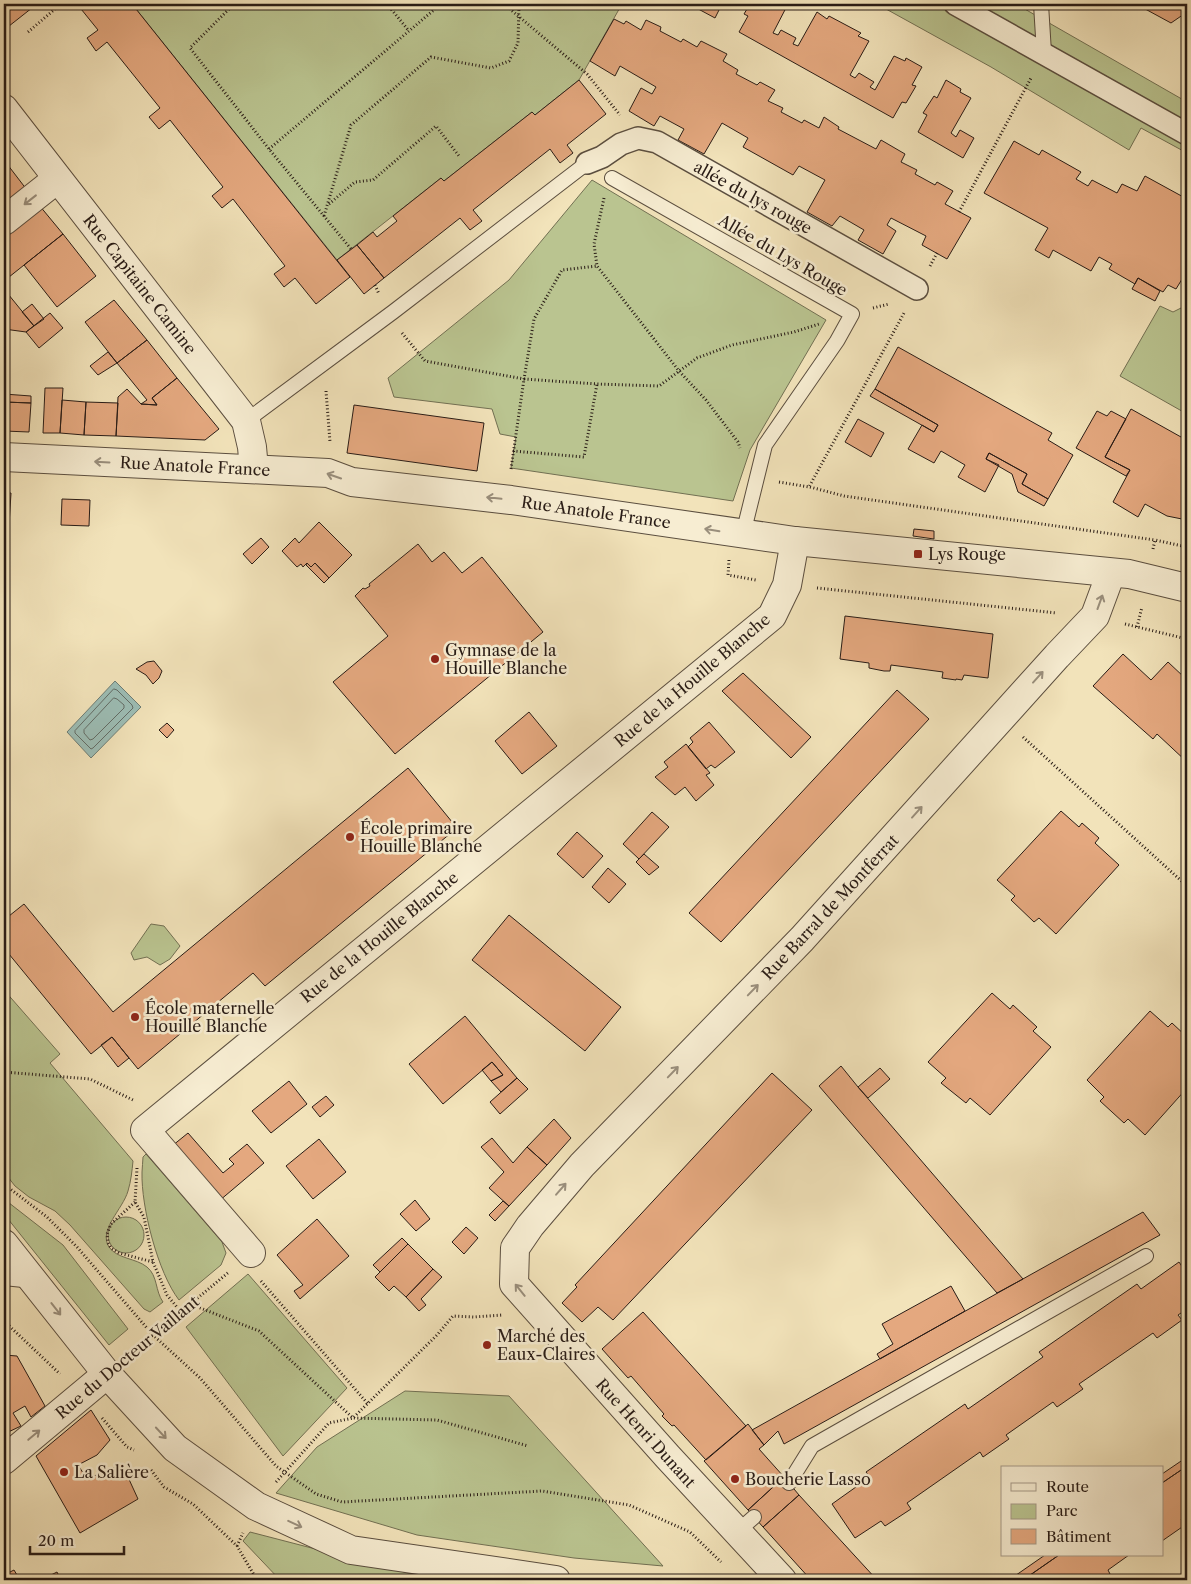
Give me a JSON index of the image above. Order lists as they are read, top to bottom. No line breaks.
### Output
{"streets":{"street":["allée du lys rouge","Rue Capitaine Camine","Rue Anatole France","Rue de la Houille Blanche","Rue Barral de Montferrat","Rue du Docteur Vaillant","Rue Henri Dunant"],"lane":["Allée du Lys Rouge"]},"crossings":[["Allée du Lys Rouge","Rue Anatole France"],["Rue Capitaine Camine","Rue Anatole France"],["Rue Anatole France","Rue de la Houille Blanche"],["Rue Anatole France","Rue Barral de Montferrat"],["Rue Barral de Montferrat","Rue Henri Dunant"]],"one_way":["Rue Anatole France","Rue Barral de Montferrat","Rue du Docteur Vaillant"],"places":{"transit":["Lys Rouge"],"other":["Gymnase de la Houille Blanche","École primaire Houille Blanche","École maternelle Houille Blanche","Marché des Eaux-Claires","La Salière","Boucherie Lasso"]},"legend":["Route","Parc","Bâtiment"],"scale_bar":"20 m"}
